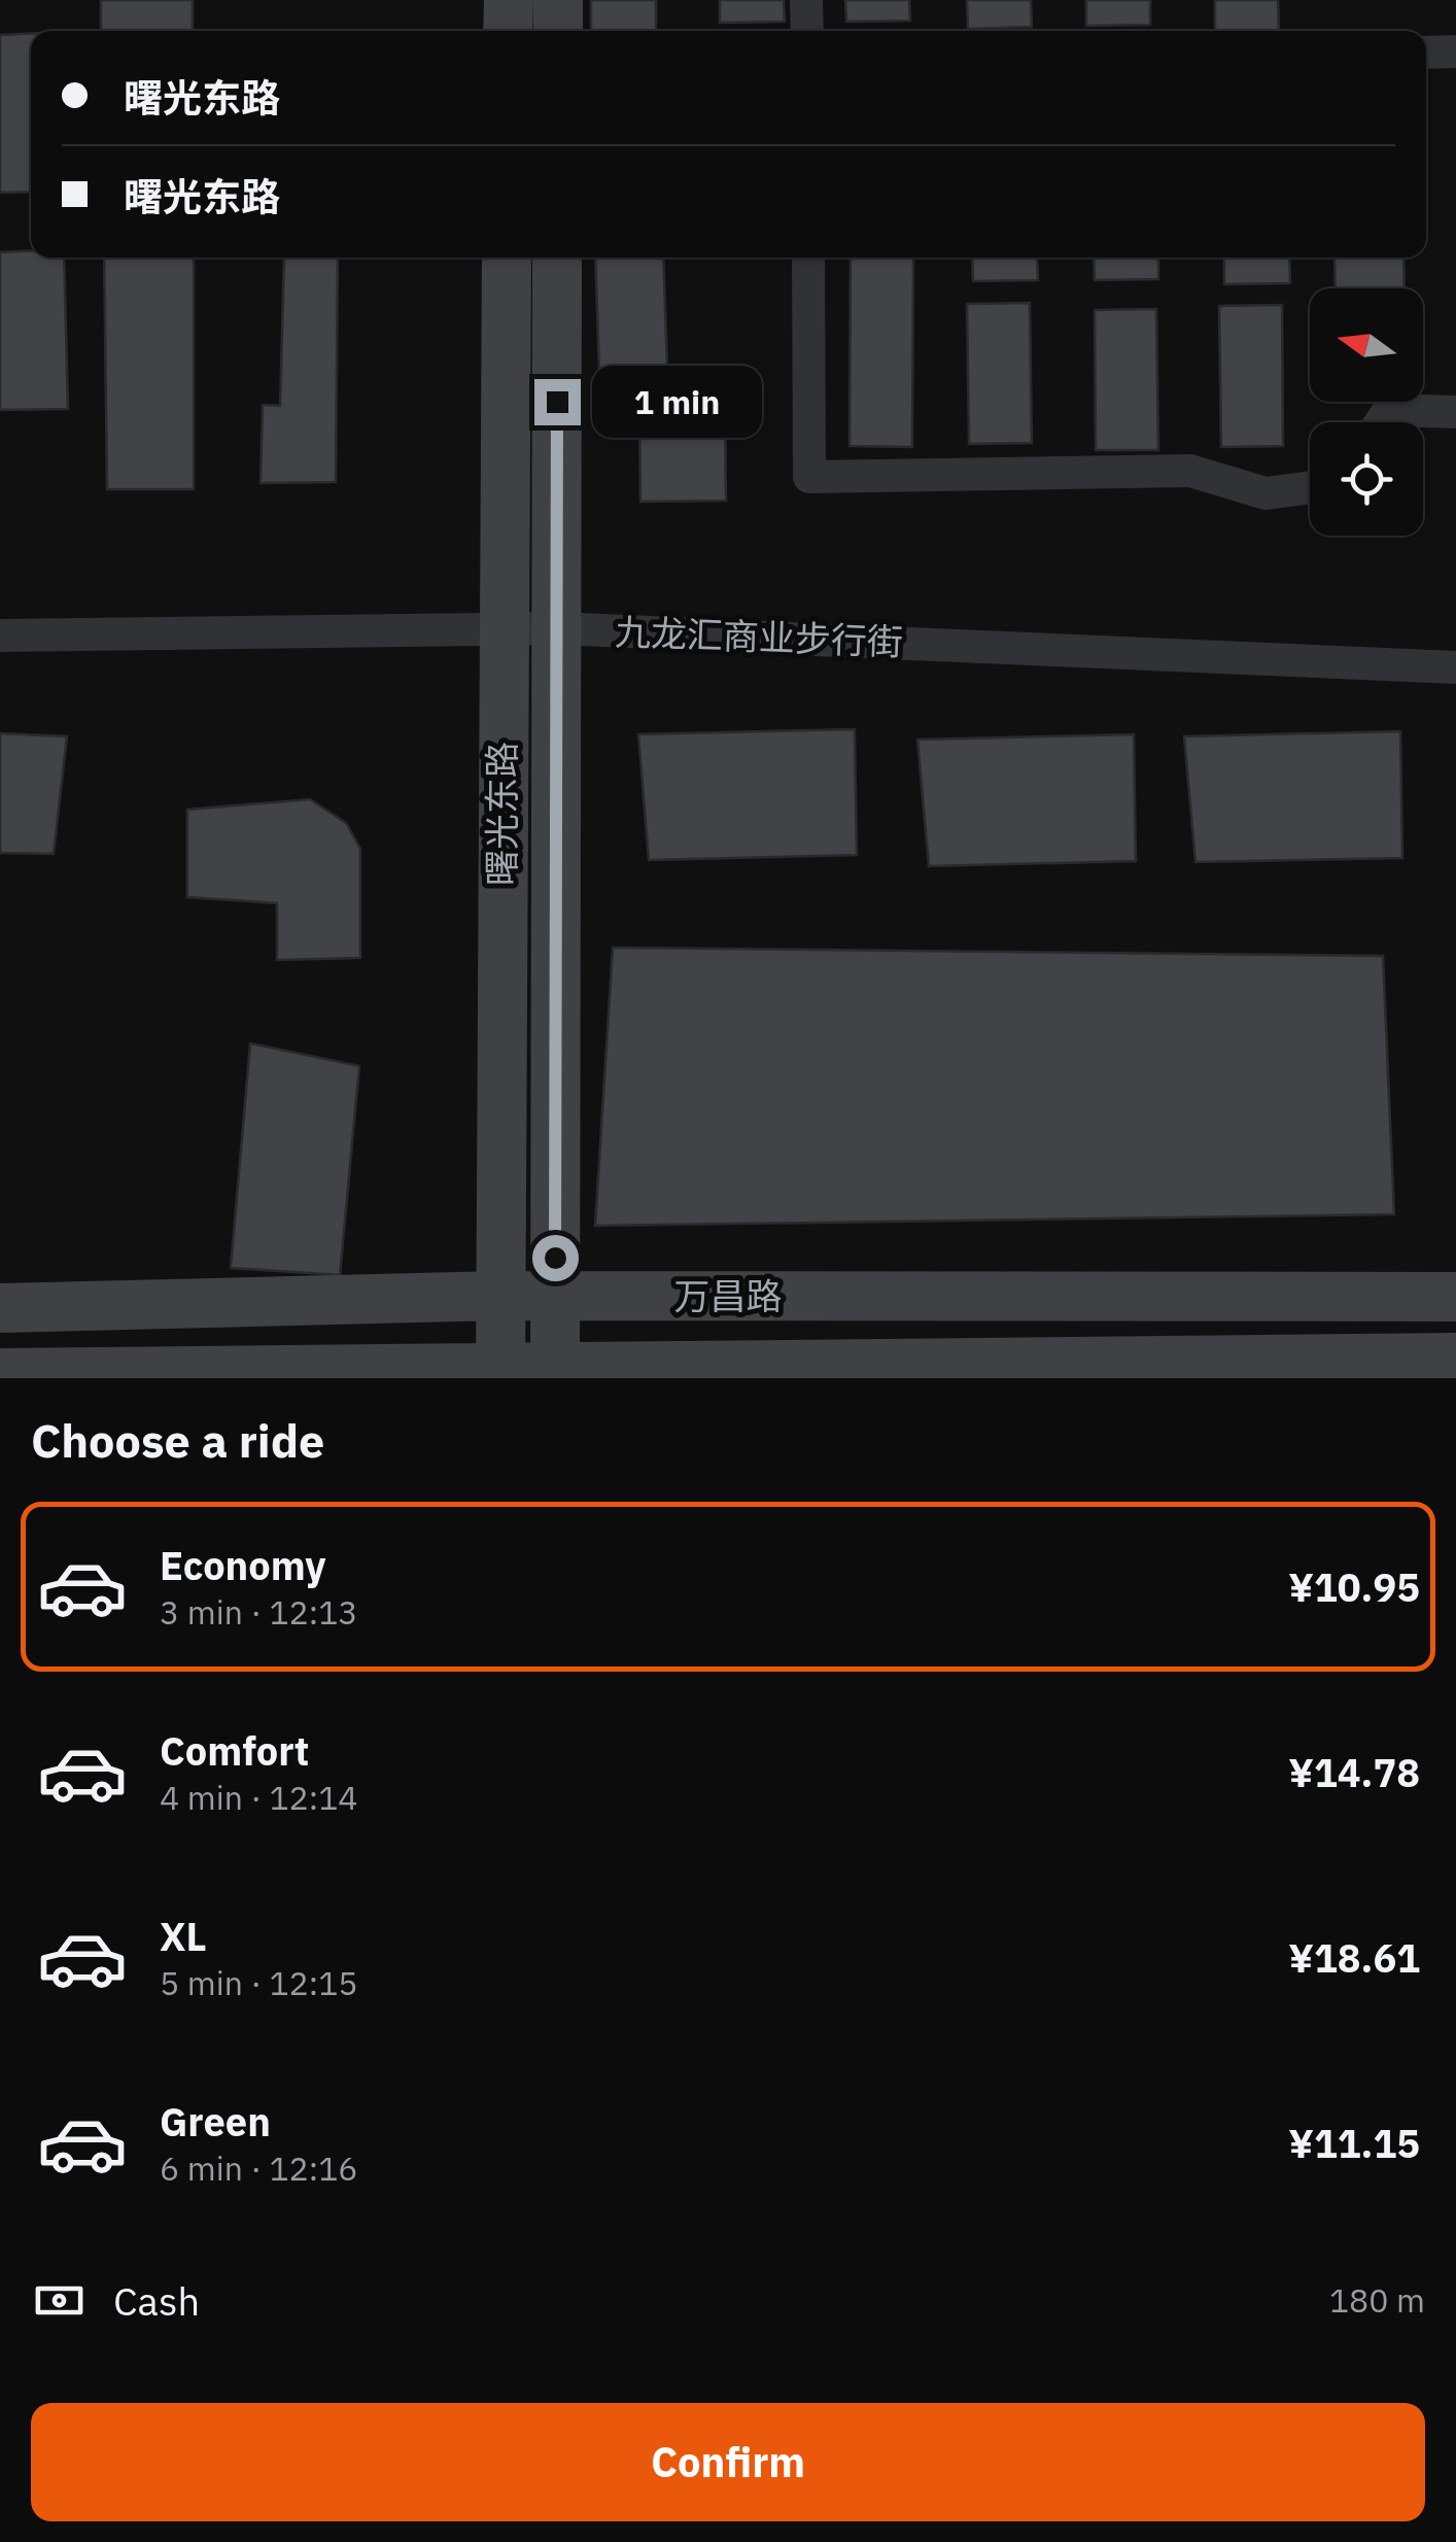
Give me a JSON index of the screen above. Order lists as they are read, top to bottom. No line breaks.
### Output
{"streets":{"main road":["曙光东路","万昌路"],"street":["九龙汇商业步行街"]},"crossings":[["九龙汇商业步行街","曙光东路"],["曙光东路","万昌路"]],"north":"left","page":{"banner":["曙光东路","曙光东路"],"bubble":"1 min","heading":"Choose a ride","list":[{"name":"Economy","note":"3 min · 12:13","value":"¥10.95"},{"name":"Comfort","note":"4 min · 12:14","value":"¥14.78"},{"name":"XL","note":"5 min · 12:15","value":"¥18.61"},{"name":"Green","note":"6 min · 12:16","value":"¥11.15"}],"pay":["Cash","180 m"],"buttons":"Confirm"}}
